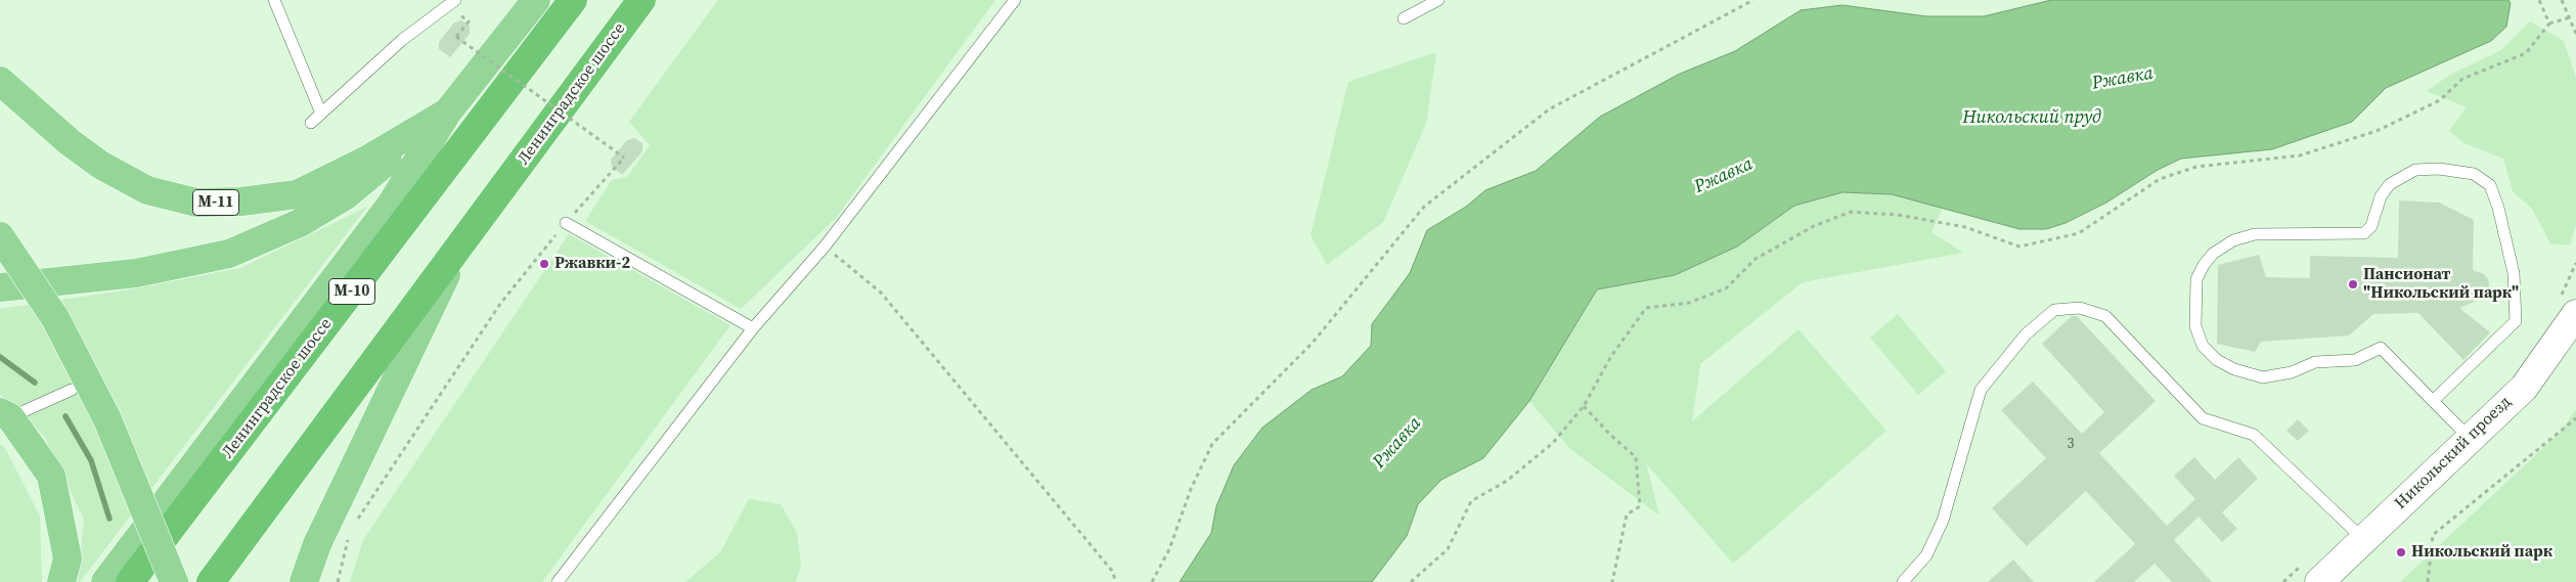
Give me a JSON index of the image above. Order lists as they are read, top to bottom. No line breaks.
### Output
{"streets":{"highway":["Ленинградское шоссе","М-10"],"main road":["М-11"],"street":["Никольский проезд"]},"crossings":[["М-11","М-10"]],"water":["Ржавка","Никольский пруд"],"places":["Ржавки-2","Пансионат \"Никольский парк\"","Никольский парк"],"house_numbers":["3"]}
